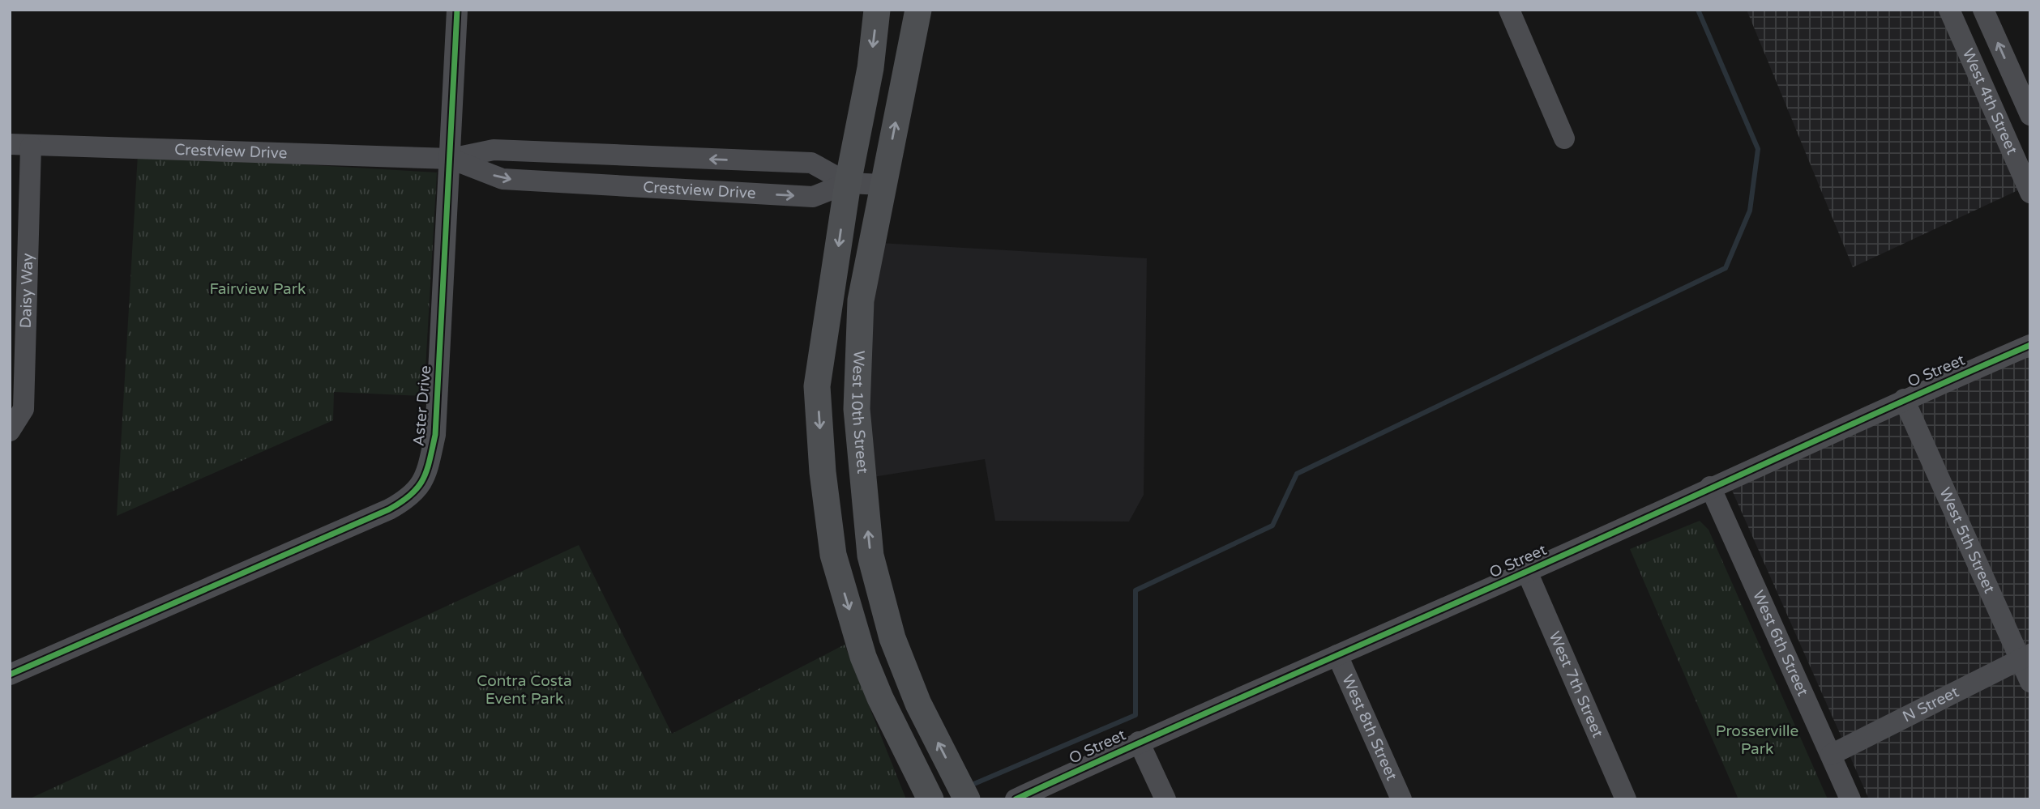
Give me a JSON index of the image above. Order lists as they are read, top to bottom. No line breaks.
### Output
{"streets":{"main road":["West 10th Street"],"street":["West 4th Street","Crestview Drive","Daisy Way","O Street","Aster Drive","West 5th Street","West 6th Street","West 7th Street","N Street","West 8th Street"]},"crossings":[["Crestview Drive","Daisy Way"],["Crestview Drive","Aster Drive"],["Crestview Drive","West 10th Street"],["O Street","West 5th Street"],["O Street","West 6th Street"],["O Street","West 7th Street"],["O Street","West 8th Street"],["West 5th Street","N Street"],["West 6th Street","N Street"]],"parks":["Fairview Park","Contra Costa Event Park","Prosserville Park"]}
